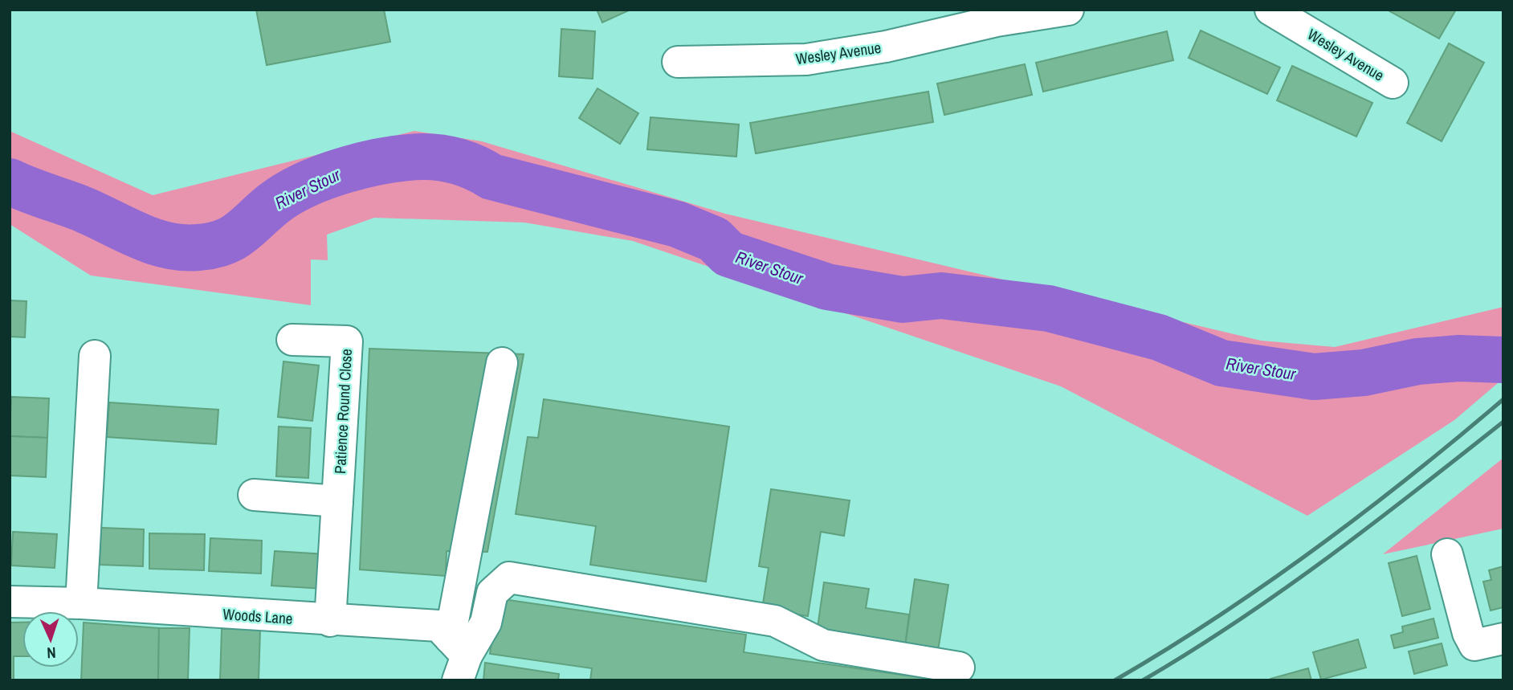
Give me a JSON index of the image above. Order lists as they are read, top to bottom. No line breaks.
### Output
{"streets":{"street":["Wesley Avenue","Patience Round Close","Woods Lane"]},"crossings":[["Patience Round Close","Woods Lane"]],"water":["River Stour"],"north":"bottom"}
